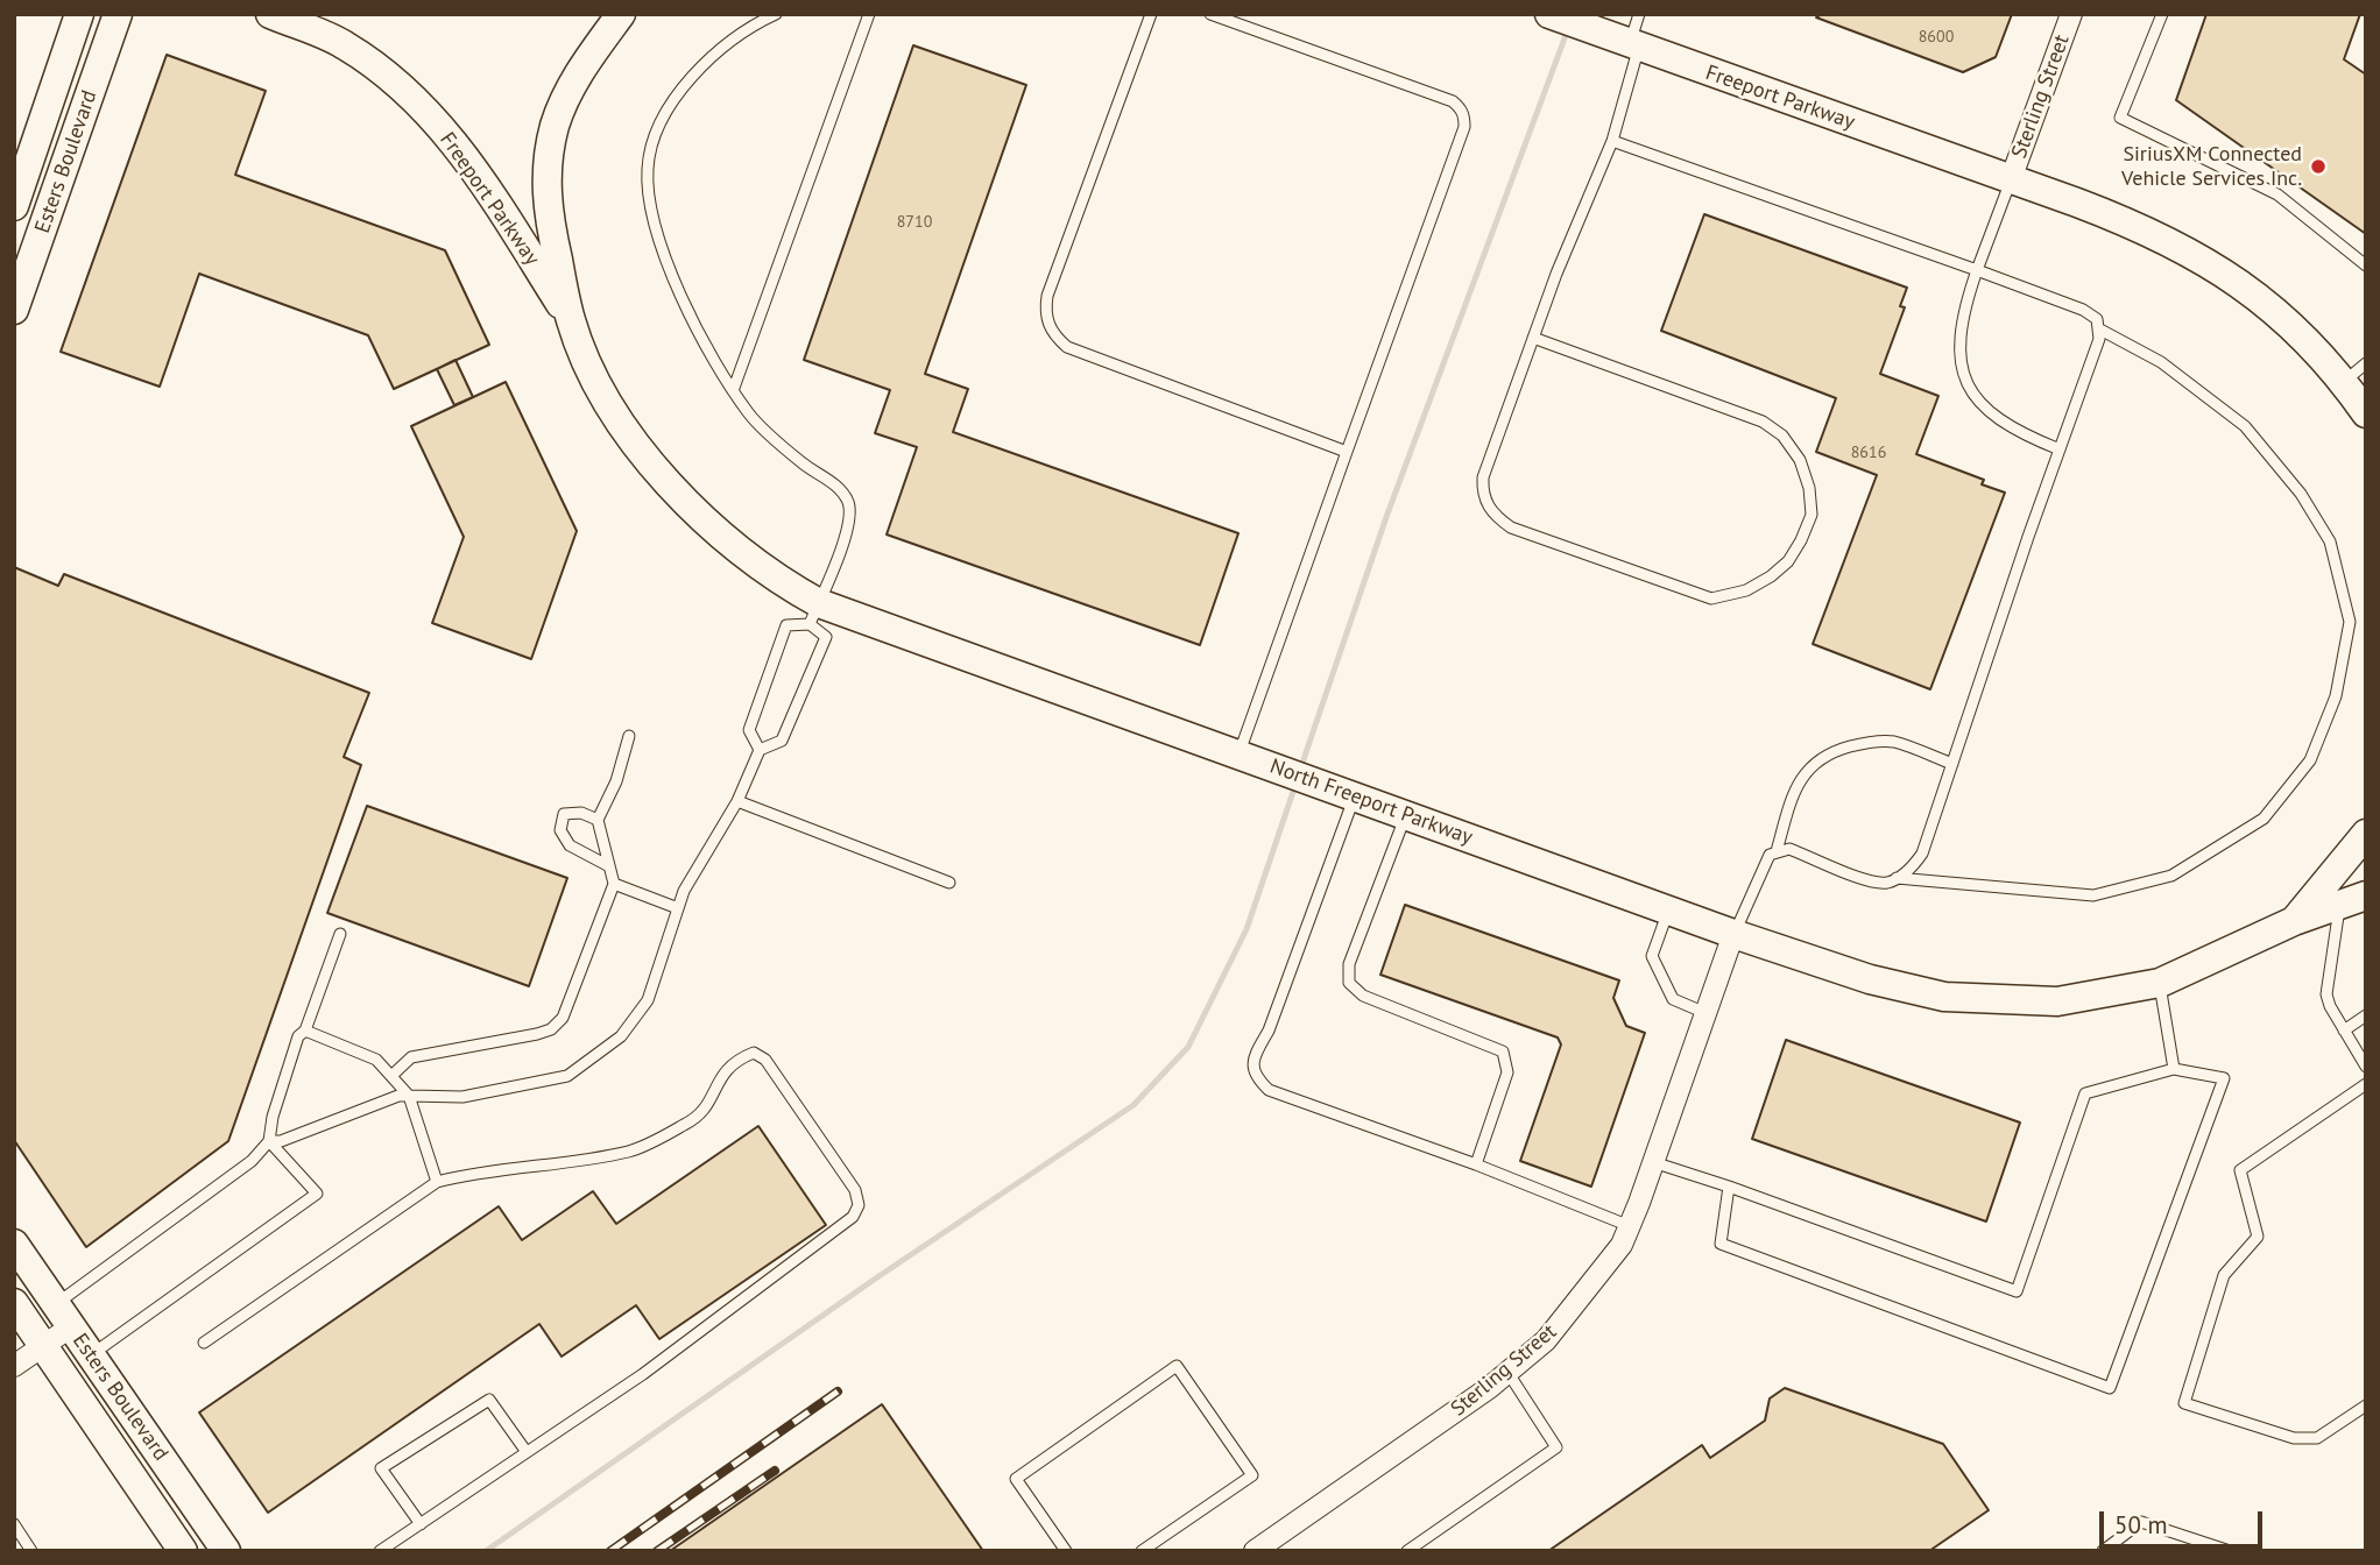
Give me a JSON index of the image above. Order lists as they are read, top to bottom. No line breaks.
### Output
{"streets":{"main road":["Freeport Parkway","Esters Boulevard","North Freeport Parkway"],"street":["Sterling Street"]},"crossings":[["Sterling Street","Freeport Parkway"],["Sterling Street","North Freeport Parkway"],["Freeport Parkway","North Freeport Parkway"]],"places":["SiriusXM Connected Vehicle Services Inc."],"house_numbers":["8600","8710","8616"],"scale_bar":"50 m"}
